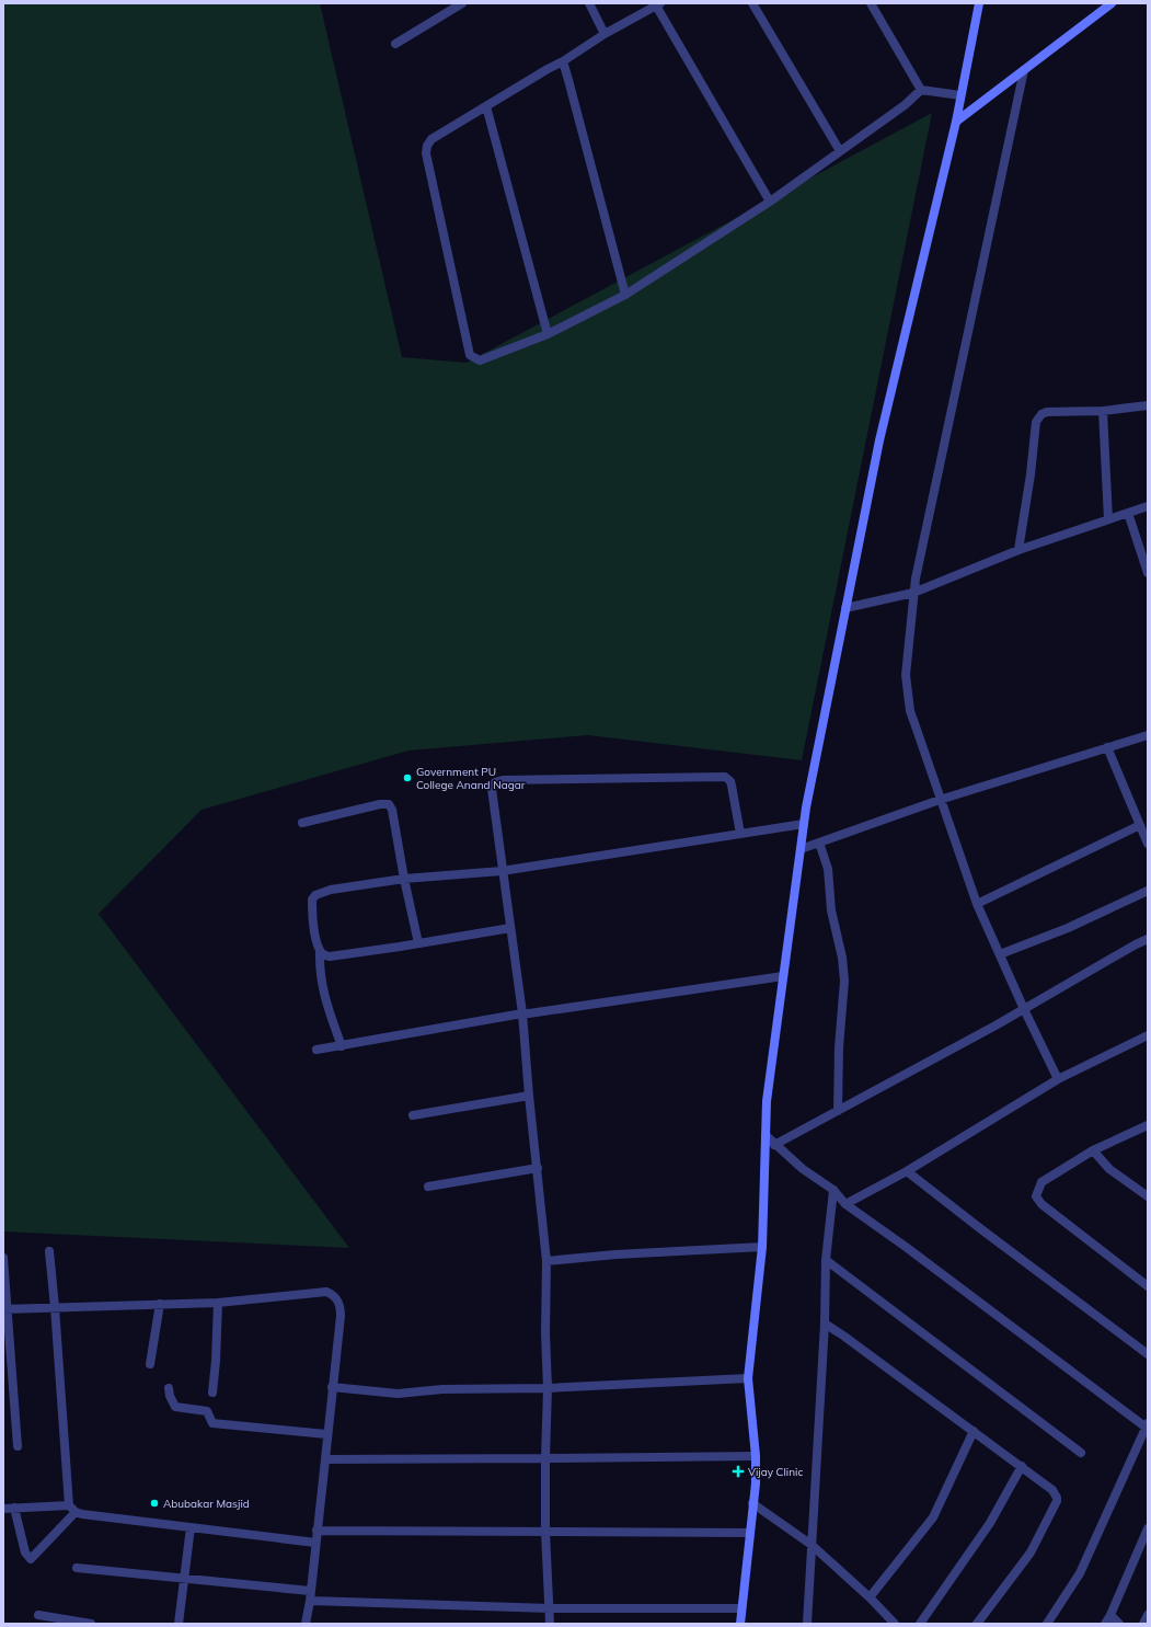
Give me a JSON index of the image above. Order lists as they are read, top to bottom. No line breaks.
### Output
{"places":{"other":["Government PU College Anand Nagar","Abubakar Masjid"],"health":["Vijay Clinic"]}}
